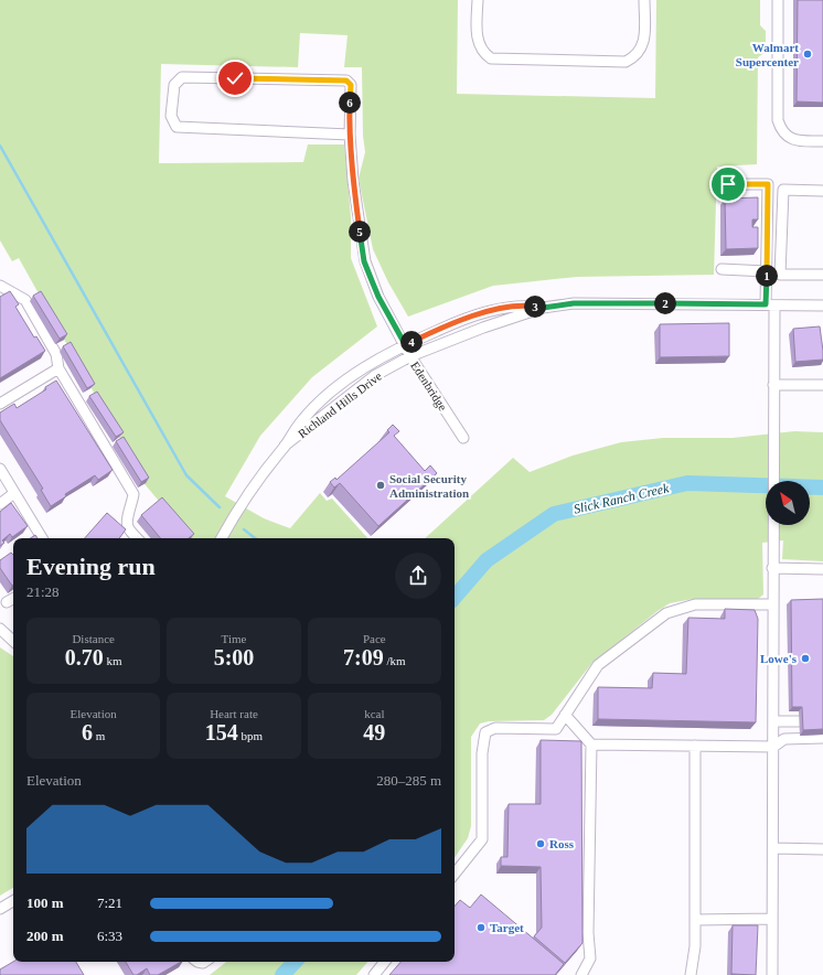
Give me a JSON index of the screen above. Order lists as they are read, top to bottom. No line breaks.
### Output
{"streets":{"street":["Edenbridge","Richland Hills Drive"]},"crossings":[["Edenbridge","Richland Hills Drive"]],"water":["Slick Ranch Creek"],"places":["Walmart Supercenter","Social Security Administration","Lowe's","Ross","Target"],"north":"top left","page":{"pins":["6","5","1","2","3","4"],"heading":["Evening run","21:28"],"stats":[["Distance","0.70 km"],["Time","5:00"],["Pace","7:09 /km"],["Elevation","6 m"],["Heart rate","154 bpm"],["kcal","49"]],"chart":["Elevation","280–285 m"],"list":[{"name":"100 m","note":"7:21"},{"name":"200 m","note":"6:33"}]}}
